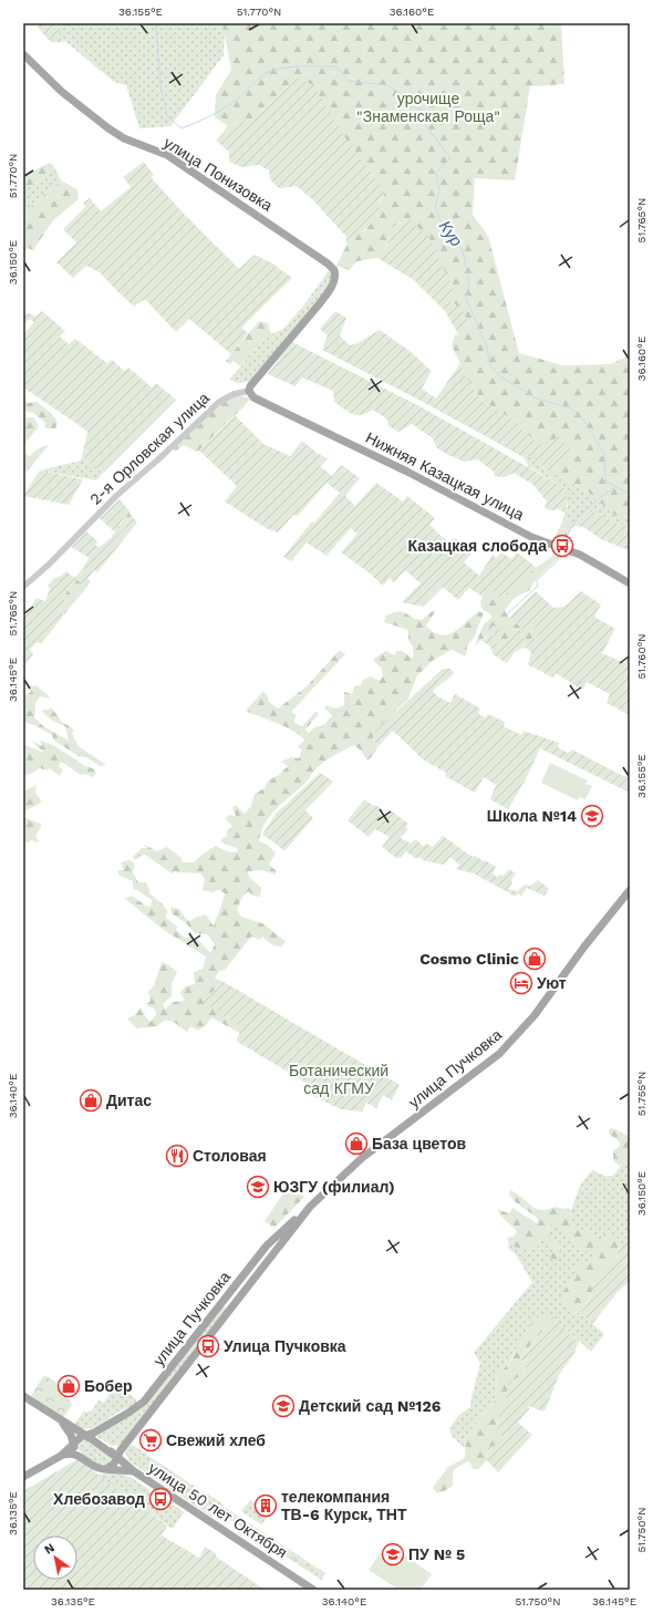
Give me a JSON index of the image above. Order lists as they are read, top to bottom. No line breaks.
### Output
{"streets":{"main road":["улица Понизовка","Нижняя Казацкая улица","улица Пучковка","улица 50 лет Октября"],"street":["2-я Орловская улица"]},"crossings":[["улица Понизовка","2-я Орловская улица"],["улица Понизовка","Нижняя Казацкая улица"],["2-я Орловская улица","Нижняя Казацкая улица"],["улица Пучковка","улица 50 лет Октября"]],"water":["Кур"],"parks":["урочище \"Знаменская Роща\"","Ботанический сад КГМУ"],"places":{"bus stop":["Казацкая слобода","Улица Пучковка","Хлебозавод"],"school or university":["Школа №14","ЮЗГУ (филиал)","Детский сад №126","ПУ № 5"],"shop":["Cosmo Clinic","Дитас","База цветов","Бобер"],"hotel":["Уют"],"restaurant":["Столовая"],"supermarket":["Свежий хлеб"],"building":["телекомпания ТВ-6 Курск, ТНТ"]},"north":"top left","coordinates":["36.155°E","51.770°N","36.160°E","51.765°N","36.150°E","51.760°N","36.145°E","51.755°N","36.140°E","36.135°E","51.750°N"]}
